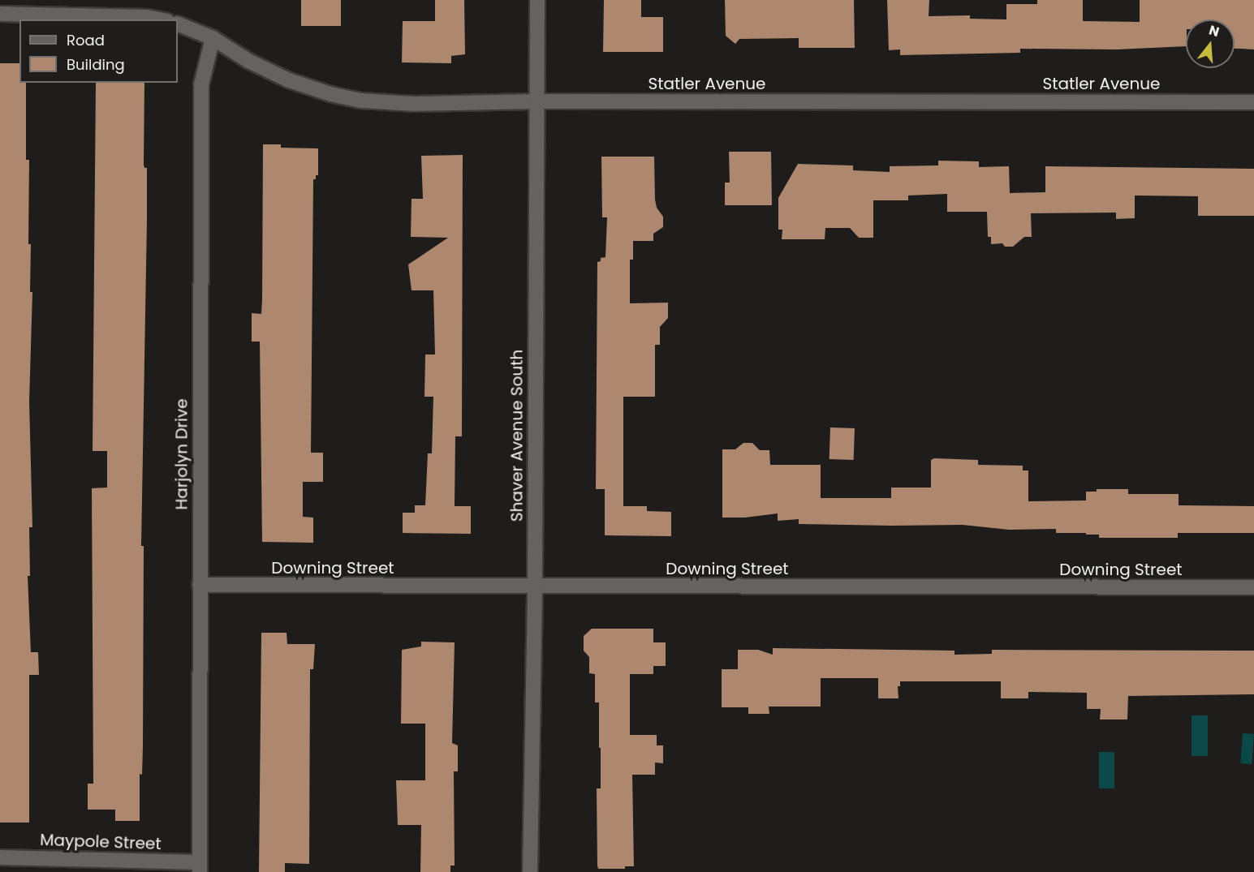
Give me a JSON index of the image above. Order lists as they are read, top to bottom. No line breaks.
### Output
{"streets":{"street":["Statler Avenue","Shaver Avenue South","Harjolyn Drive","Downing Street","Maypole Street"]},"crossings":[["Statler Avenue","Shaver Avenue South"],["Statler Avenue","Harjolyn Drive"],["Shaver Avenue South","Downing Street"],["Harjolyn Drive","Downing Street"],["Harjolyn Drive","Maypole Street"]],"legend":["Road","Building"],"north":"top"}
